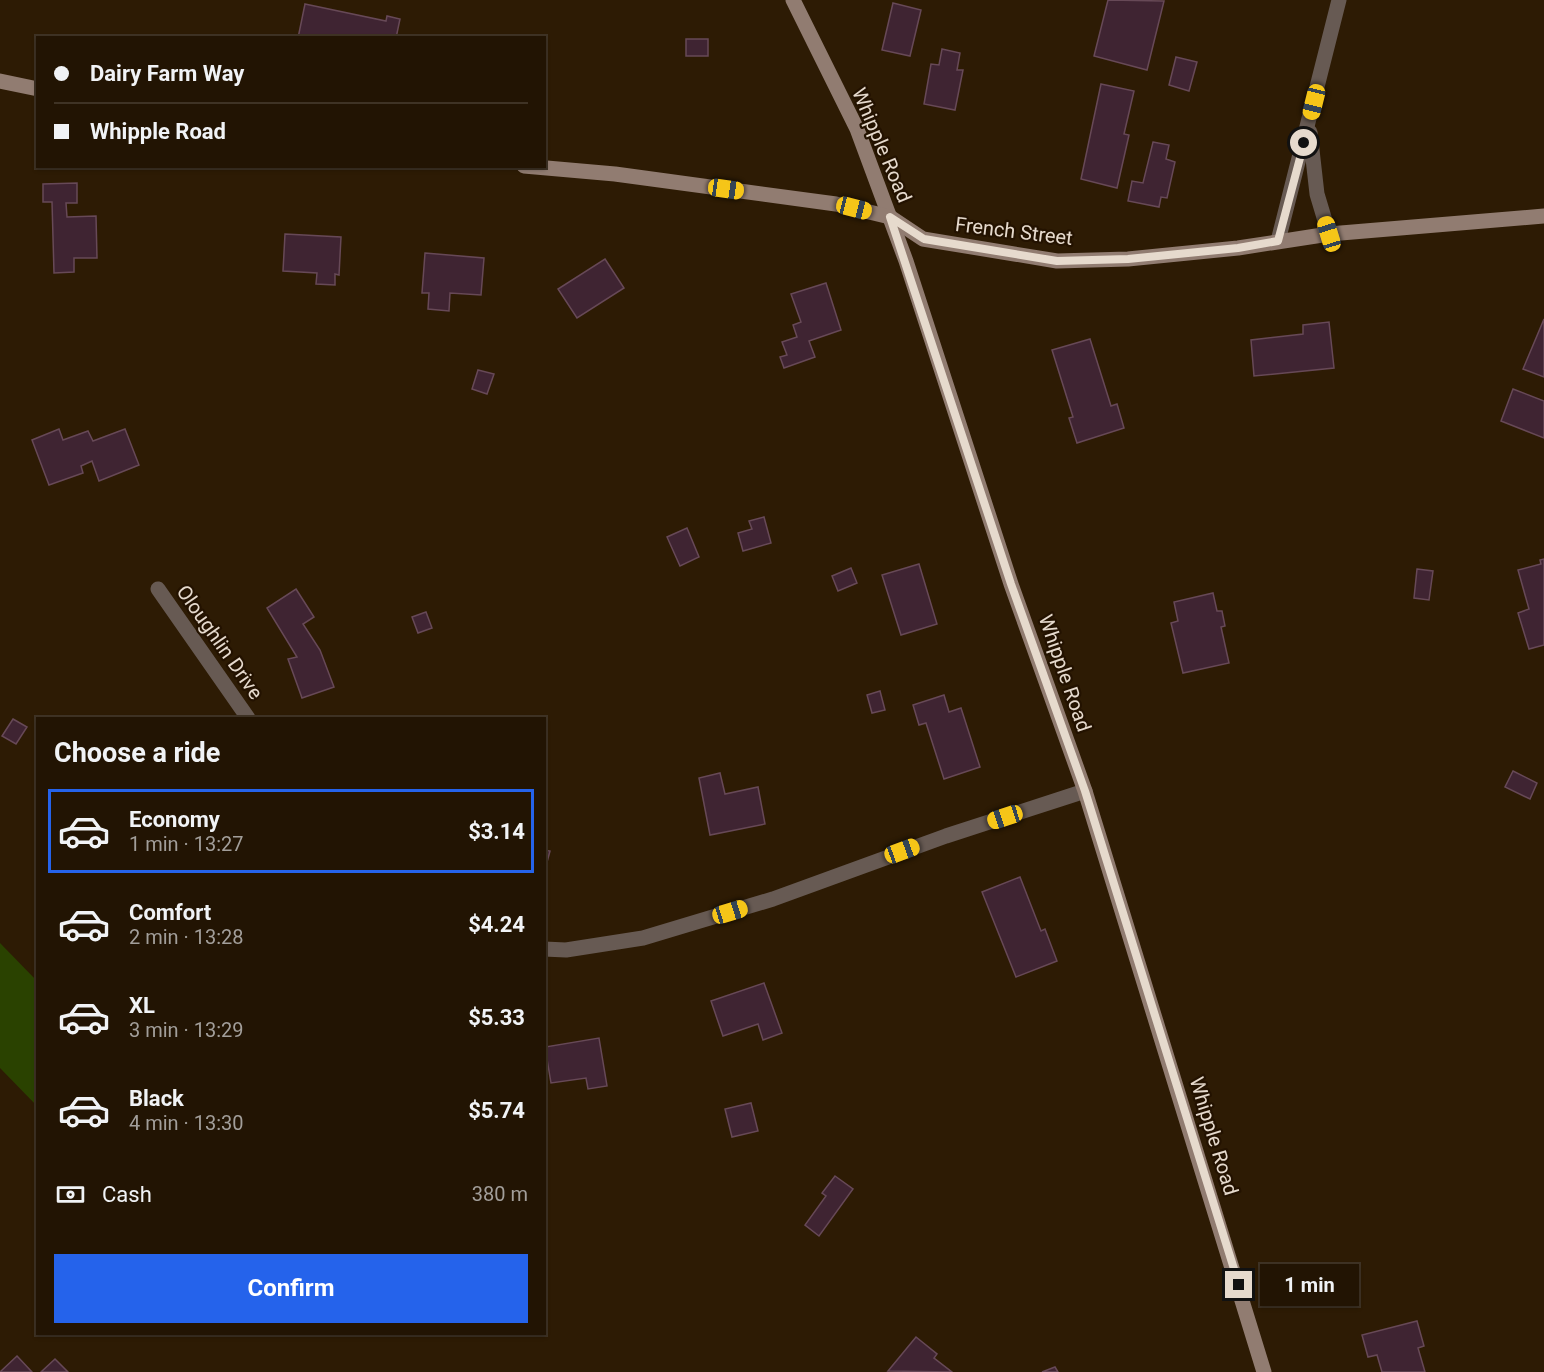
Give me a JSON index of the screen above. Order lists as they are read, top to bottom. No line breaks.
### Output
{"streets":{"main road":["Whipple Road","French Street"],"street":["Oloughlin Drive"]},"crossings":[["Whipple Road","French Street"]],"page":{"banner":["Dairy Farm Way","Whipple Road"],"heading":"Choose a ride","list":[{"name":"Economy","note":"1 min · 13:27","value":"$3.14"},{"name":"Comfort","note":"2 min · 13:28","value":"$4.24"},{"name":"XL","note":"3 min · 13:29","value":"$5.33"},{"name":"Black","note":"4 min · 13:30","value":"$5.74"}],"pay":["Cash","380 m"],"buttons":"Confirm","bubble":"1 min"}}
